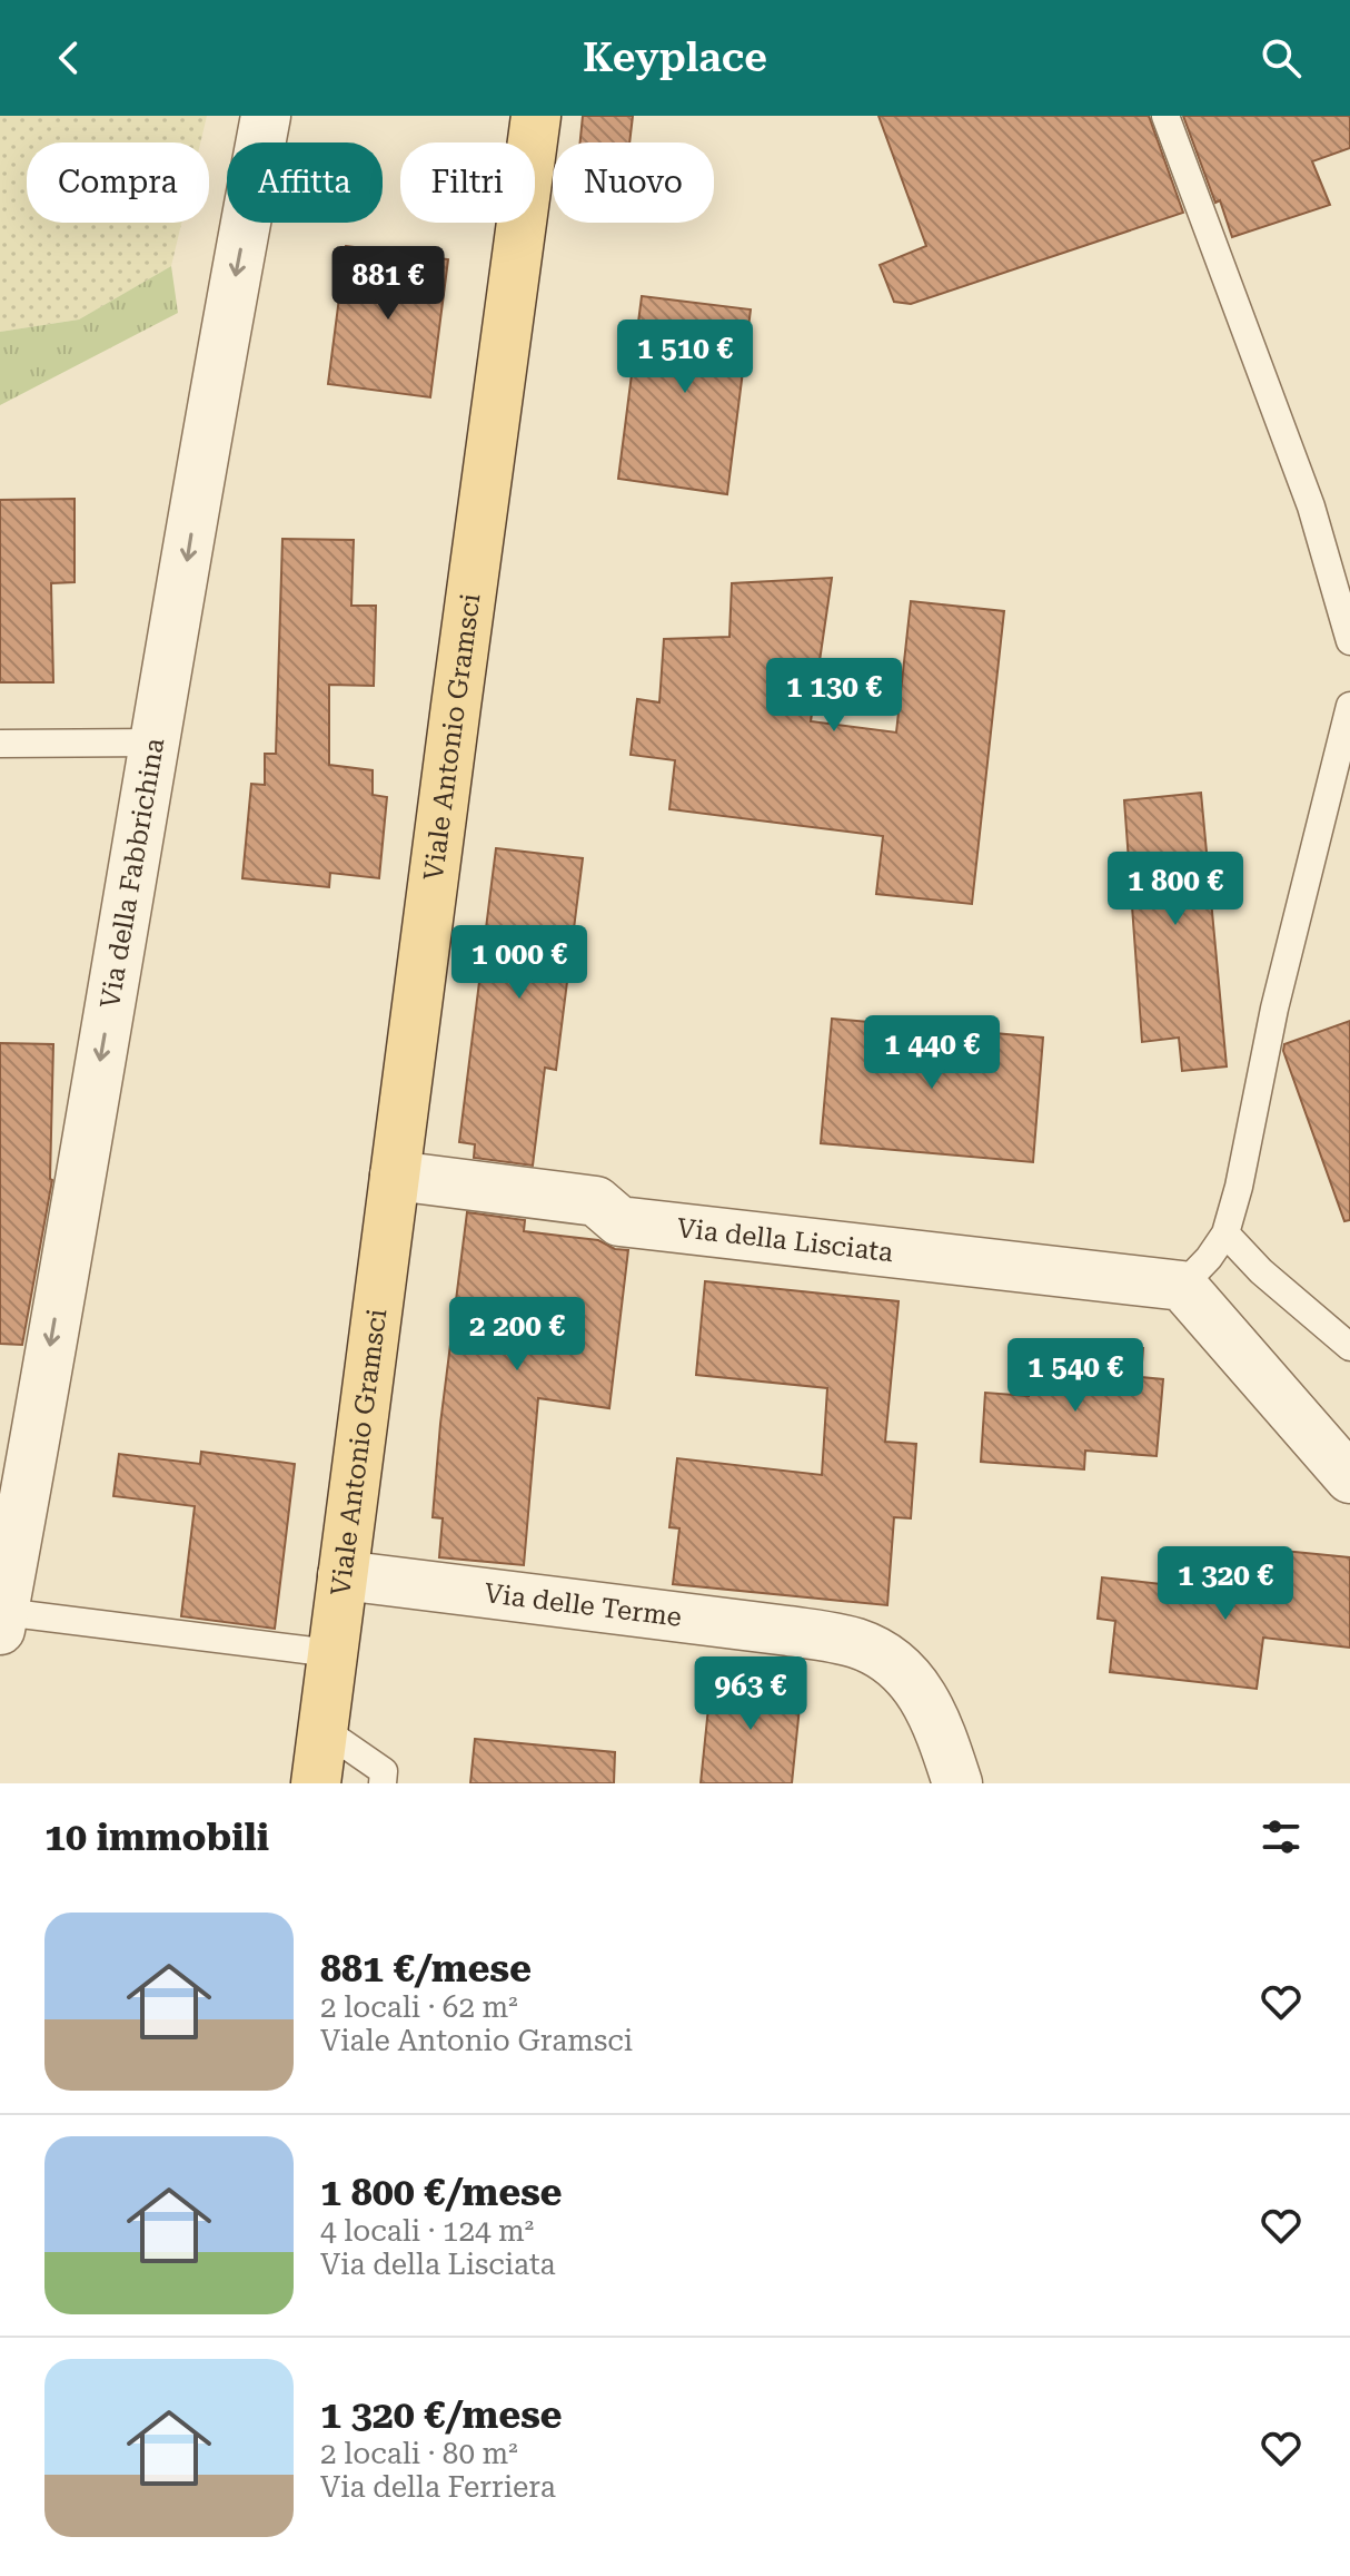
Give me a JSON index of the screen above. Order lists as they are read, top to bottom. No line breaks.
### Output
{"streets":{"main road":["Viale Antonio Gramsci"],"street":["Via della Fabbrichina","Via della Lisciata","Via delle Terme"]},"crossings":[["Viale Antonio Gramsci","Via della Lisciata"],["Viale Antonio Gramsci","Via delle Terme"]],"one_way":["Via della Fabbrichina"],"page":{"header":"Keyplace","chip":["Compra","Affitta","Filtri","Nuovo"],"price":["881 €","1 510 €","1 130 €","1 800 €","1 000 €","1 440 €","2 200 €","1 540 €","1 320 €","963 €"],"heading":"10 immobili","list":[{"name":"881 €/mese","note":"2 locali · 62 m² · Viale Antonio Gramsci"},{"name":"1 800 €/mese","note":"4 locali · 124 m² · Via della Lisciata"},{"name":"1 320 €/mese","note":"2 locali · 80 m² · Via della Ferriera"}]}}
